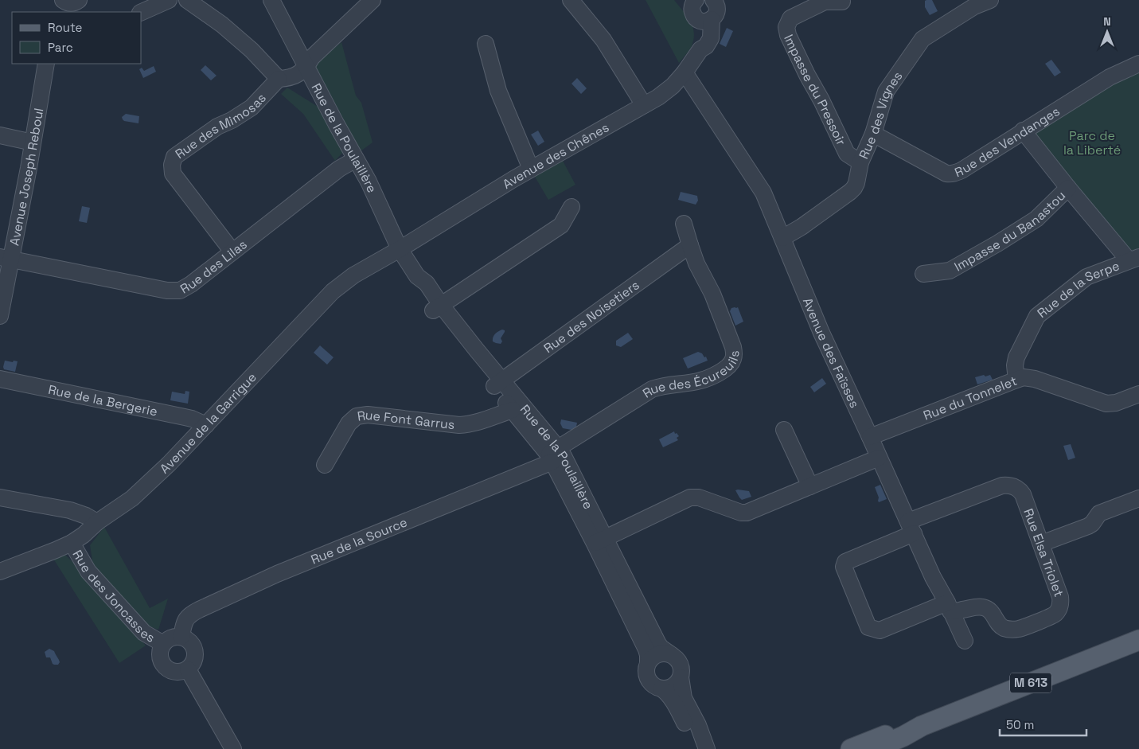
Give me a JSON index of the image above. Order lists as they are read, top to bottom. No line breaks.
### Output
{"streets":{"main road":["M 613"],"street":["Impasse du Pressoir","Rue des Vignes","Rue des Mimosas","Rue de la Poulaillère","Rue des Vendanges","Avenue des Chênes","Avenue Joseph Reboul","Impasse du Banastou","Rue des Lilas","Rue de la Serpe","Rue des Noisetiers","Avenue des Faïsses","Rue des Écureuils","Rue du Tonnelet","Rue de la Bergerie","Avenue de la Garrigue","Rue Font Garrus","Rue de la Source","Rue Elsa Triolet","Rue des Joncasses"]},"crossings":[["Impasse du Pressoir","Rue des Vignes"],["Rue des Vignes","Rue des Vendanges"],["Rue des Vignes","Avenue des Faïsses"],["Rue des Mimosas","Rue des Lilas"],["Rue de la Poulaillère","Avenue des Chênes"],["Rue de la Poulaillère","Rue des Lilas"],["Rue de la Poulaillère","Rue des Noisetiers"],["Rue de la Poulaillère","Rue des Écureuils"],["Rue de la Poulaillère","Avenue de la Garrigue"],["Rue de la Poulaillère","Rue Font Garrus"],["Rue de la Poulaillère","Rue de la Source"],["Avenue des Chênes","Avenue des Faïsses"],["Avenue des Chênes","Avenue de la Garrigue"],["Avenue Joseph Reboul","Rue des Lilas"],["Rue de la Serpe","Rue du Tonnelet"],["Rue des Noisetiers","Rue des Écureuils"],["Avenue des Faïsses","Rue du Tonnelet"],["Avenue des Faïsses","Rue Elsa Triolet"],["Rue des Écureuils","Rue de la Source"],["Rue de la Bergerie","Avenue de la Garrigue"],["Avenue de la Garrigue","Rue des Joncasses"],["Rue de la Source","Rue des Joncasses"]],"parks":["Parc de la Liberté"],"legend":["Route","Parc"],"scale_bar":"50 m","north":"top"}
